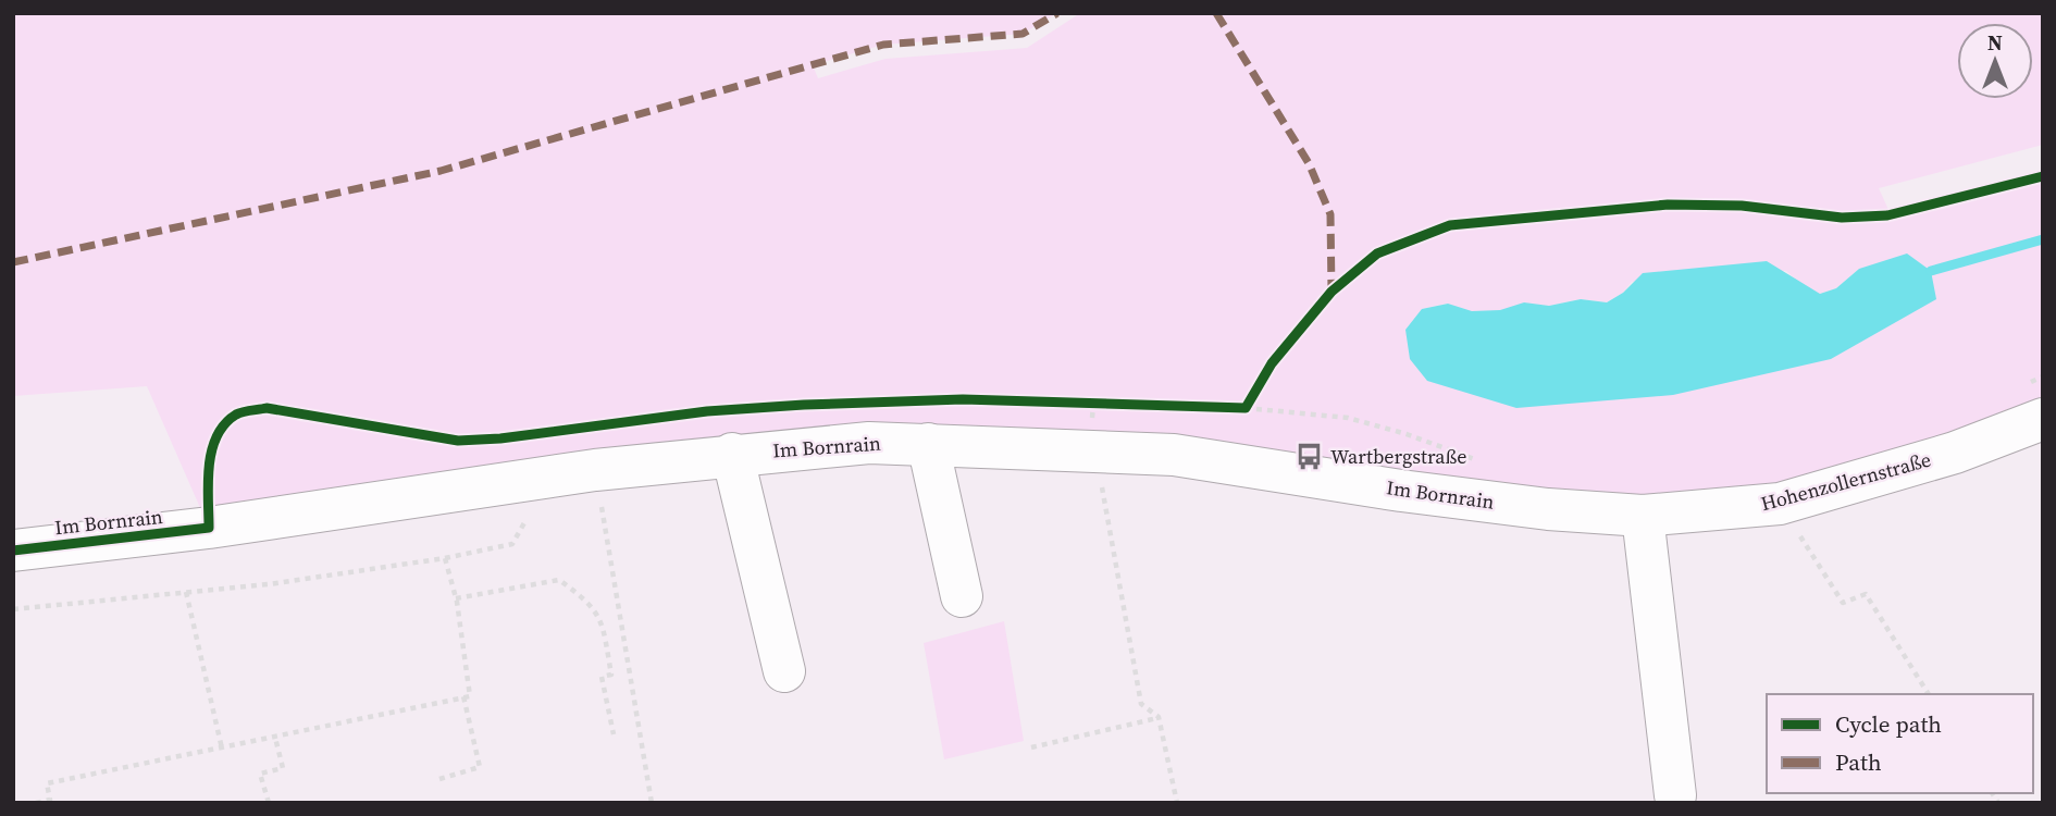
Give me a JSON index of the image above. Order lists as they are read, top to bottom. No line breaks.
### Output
{"streets":{"street":["Im Bornrain","Hohenzollernstraße"]},"crossings":[["Im Bornrain","Hohenzollernstraße"]],"places":{"bus stop":["Wartbergstraße"]},"legend":["Cycle path","Path"],"north":"top"}
